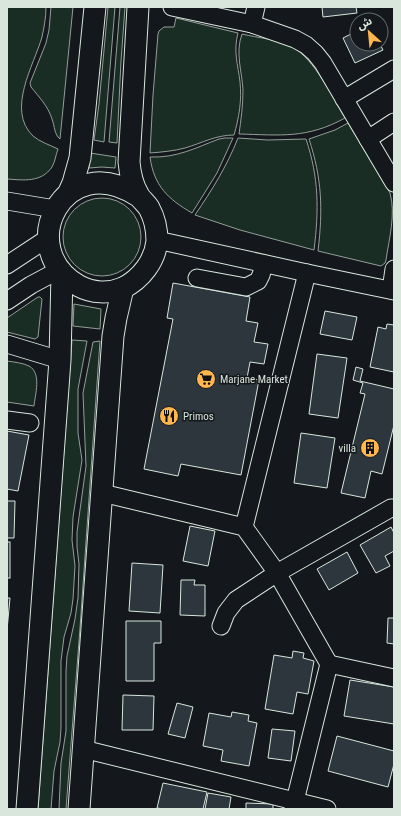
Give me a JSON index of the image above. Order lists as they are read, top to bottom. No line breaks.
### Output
{"places":{"supermarket":["Marjane Market"],"restaurant":["Primos"],"building":["villa"]},"north":"top left"}
